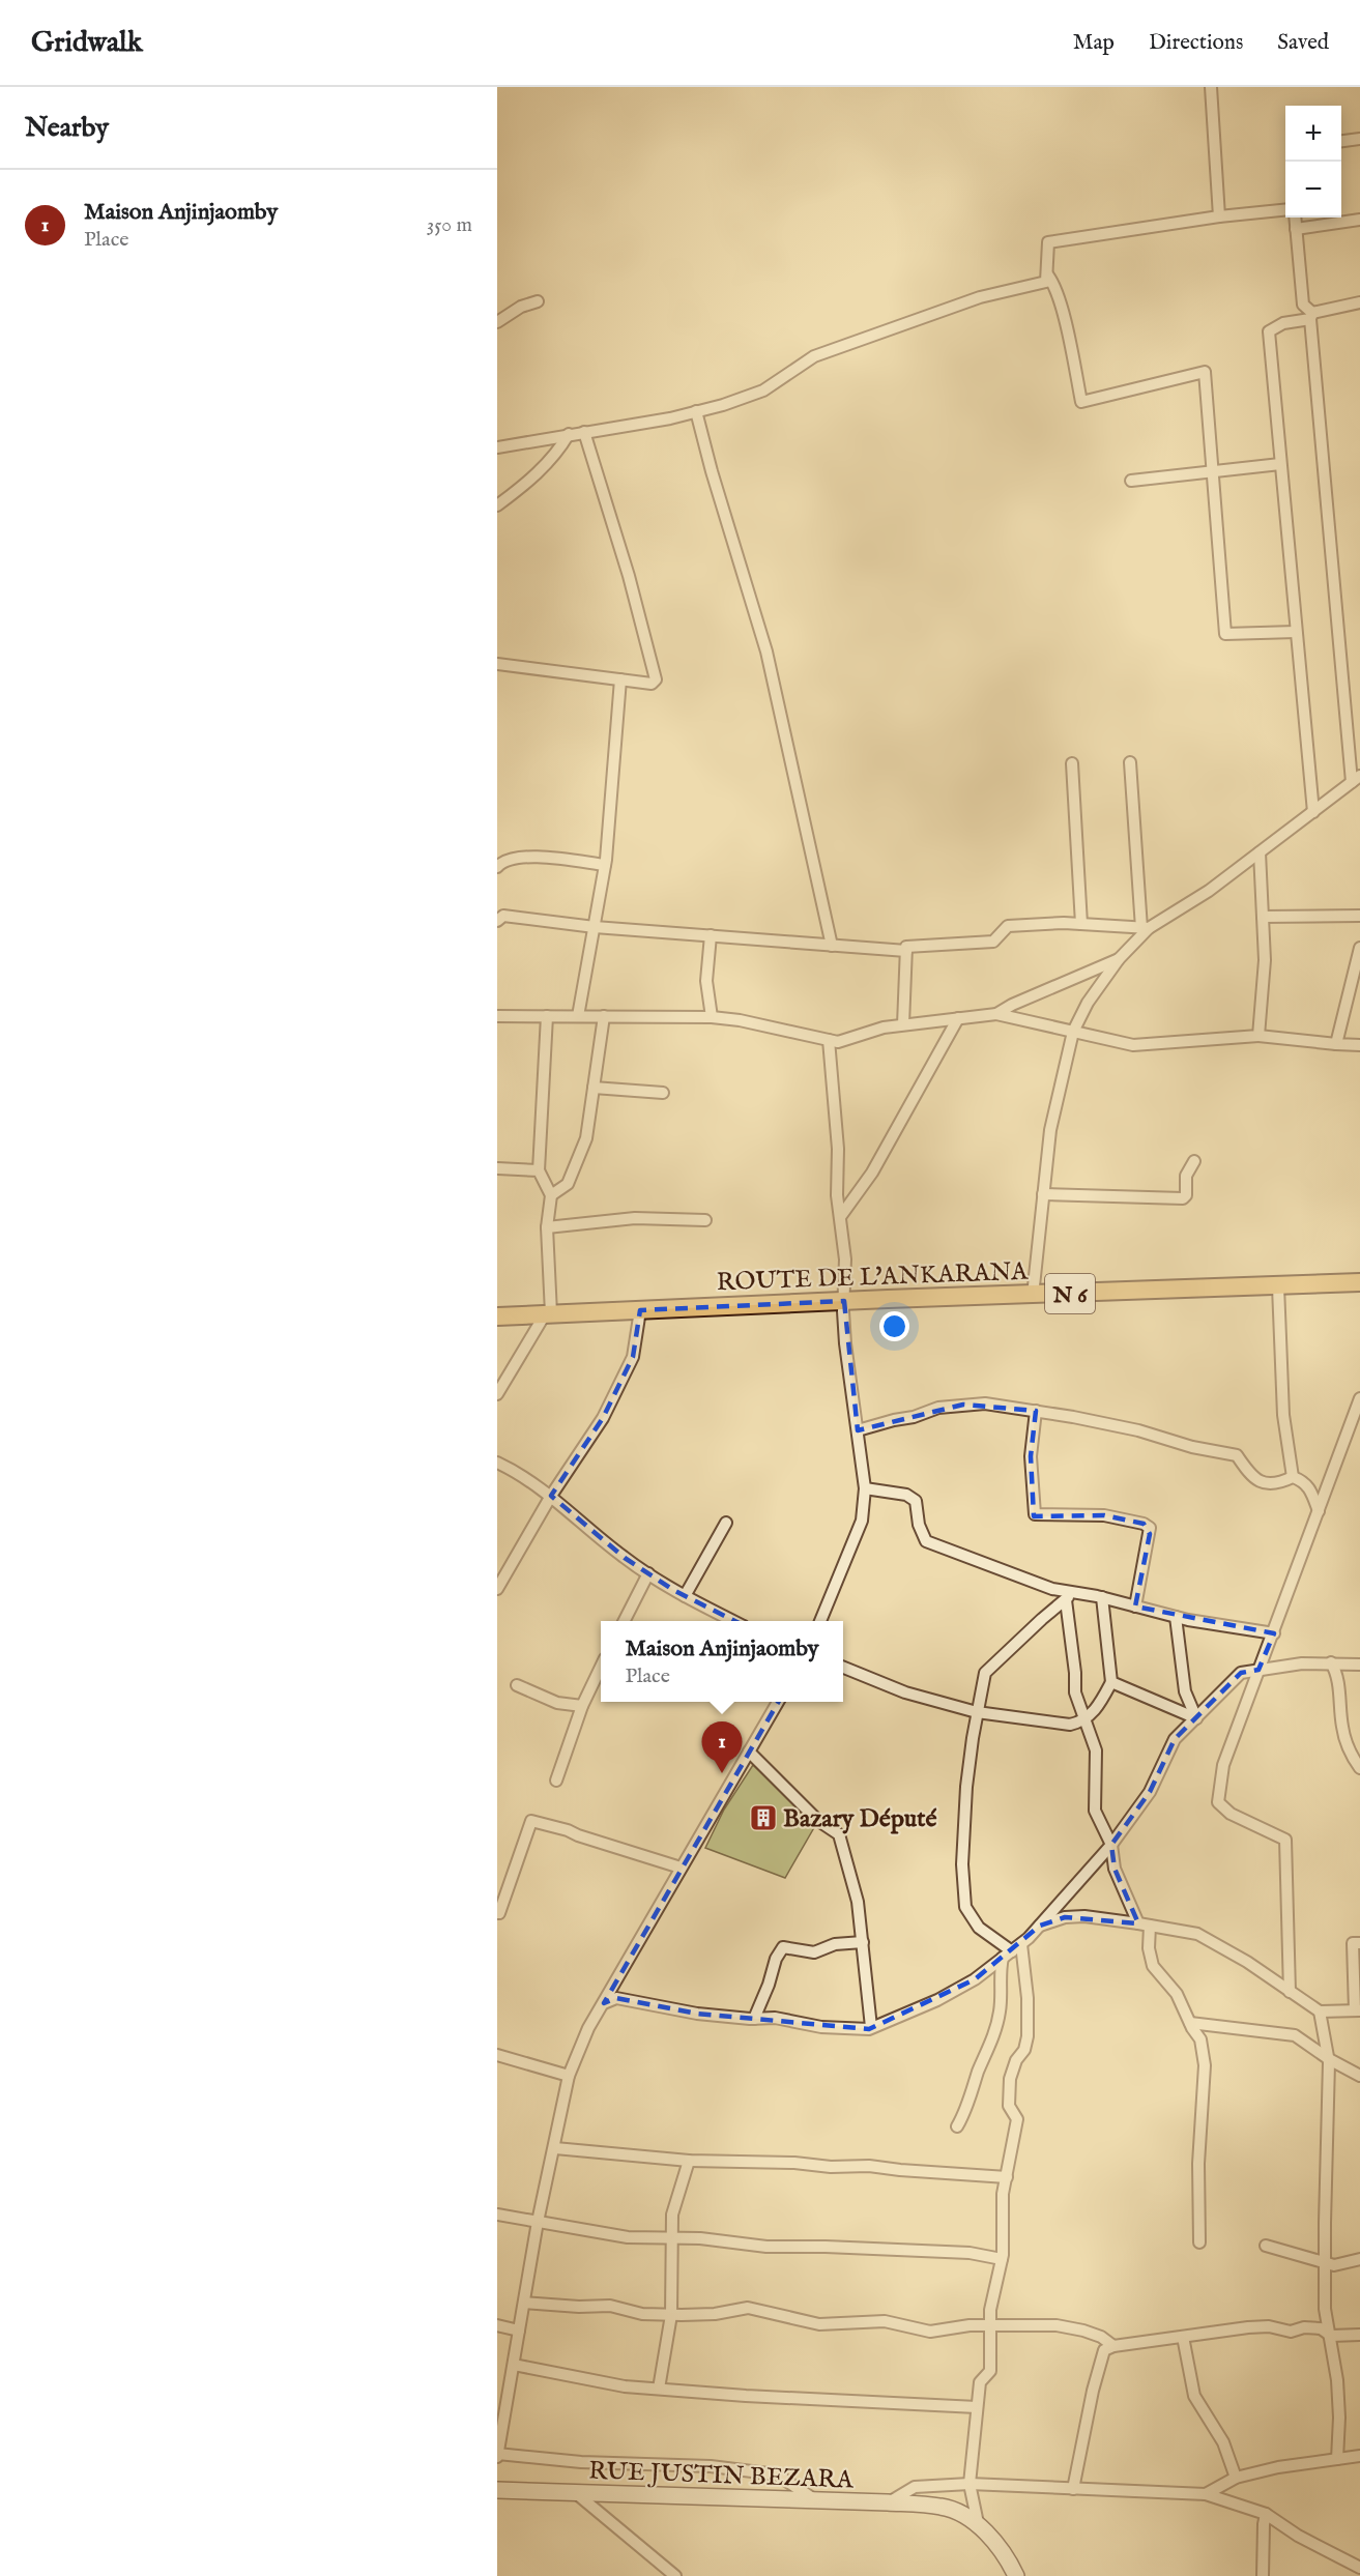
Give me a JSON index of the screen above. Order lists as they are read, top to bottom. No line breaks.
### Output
{"streets":{"main road":["ROUTE DE L'ANKARANA","N 6"],"street":["RUE JUSTIN BEZARA"]},"places":{"building":["Bazary Député"]},"page":{"header":"Gridwalk","nav":["Map","Directions","Saved"],"heading":"Nearby","map_buttons":["+","−"],"list":[{"mark":"1","name":"Maison Anjinjaomby","note":"Place","value":"350 m"}],"popup":["Maison Anjinjaomby","Place"],"pins":"1"}}
